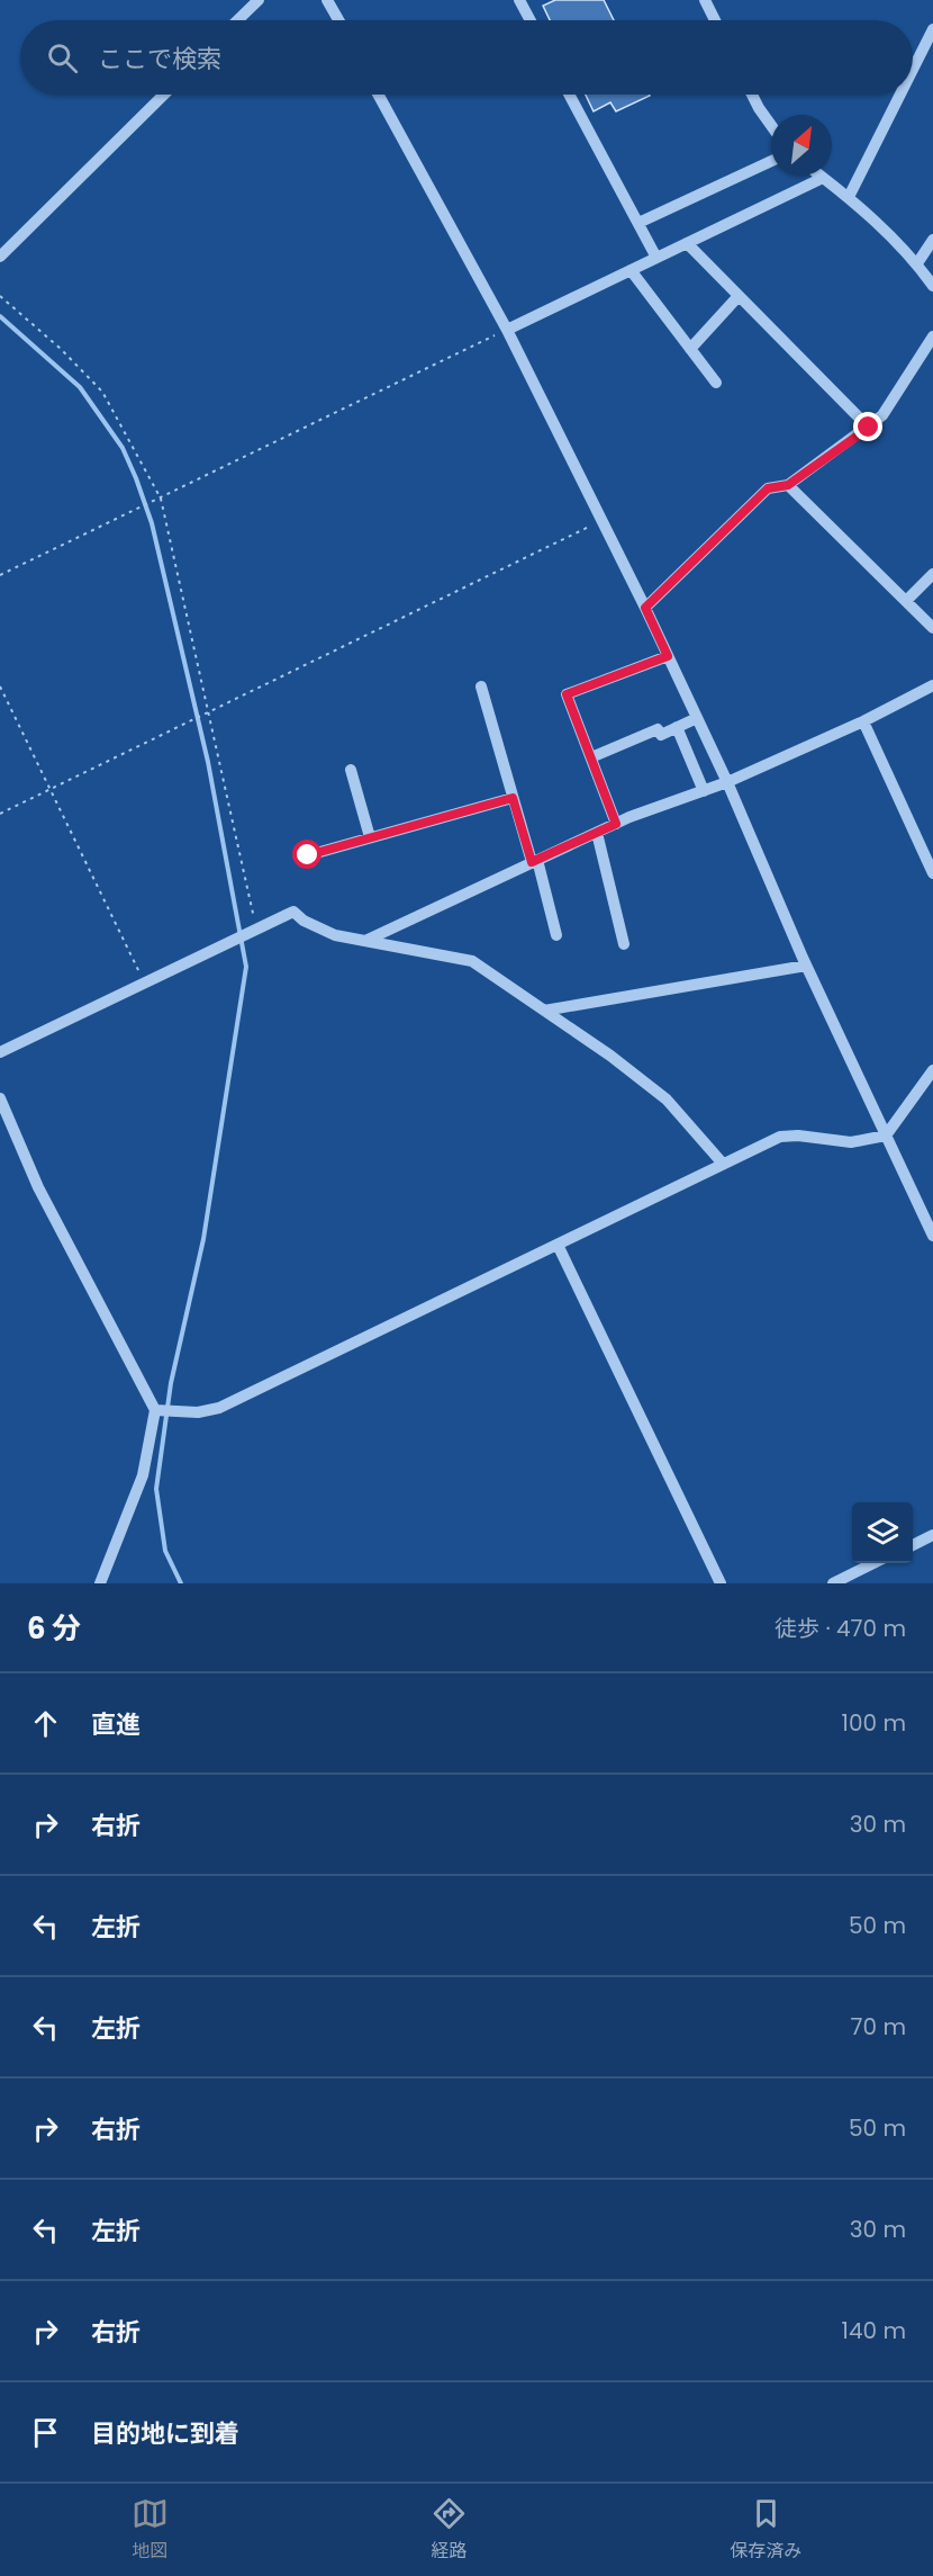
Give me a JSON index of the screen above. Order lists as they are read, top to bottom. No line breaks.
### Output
{"north":"top right","page":{"search":"ここで検索","heading":["6 分","徒歩 · 470 m"],"list":[["直進","100 m"],["右折","30 m"],["左折","50 m"],["左折","70 m"],["右折","50 m"],["左折","30 m"],["右折","140 m"],"目的地に到着"],"nav":["地図","経路","保存済み"]}}
